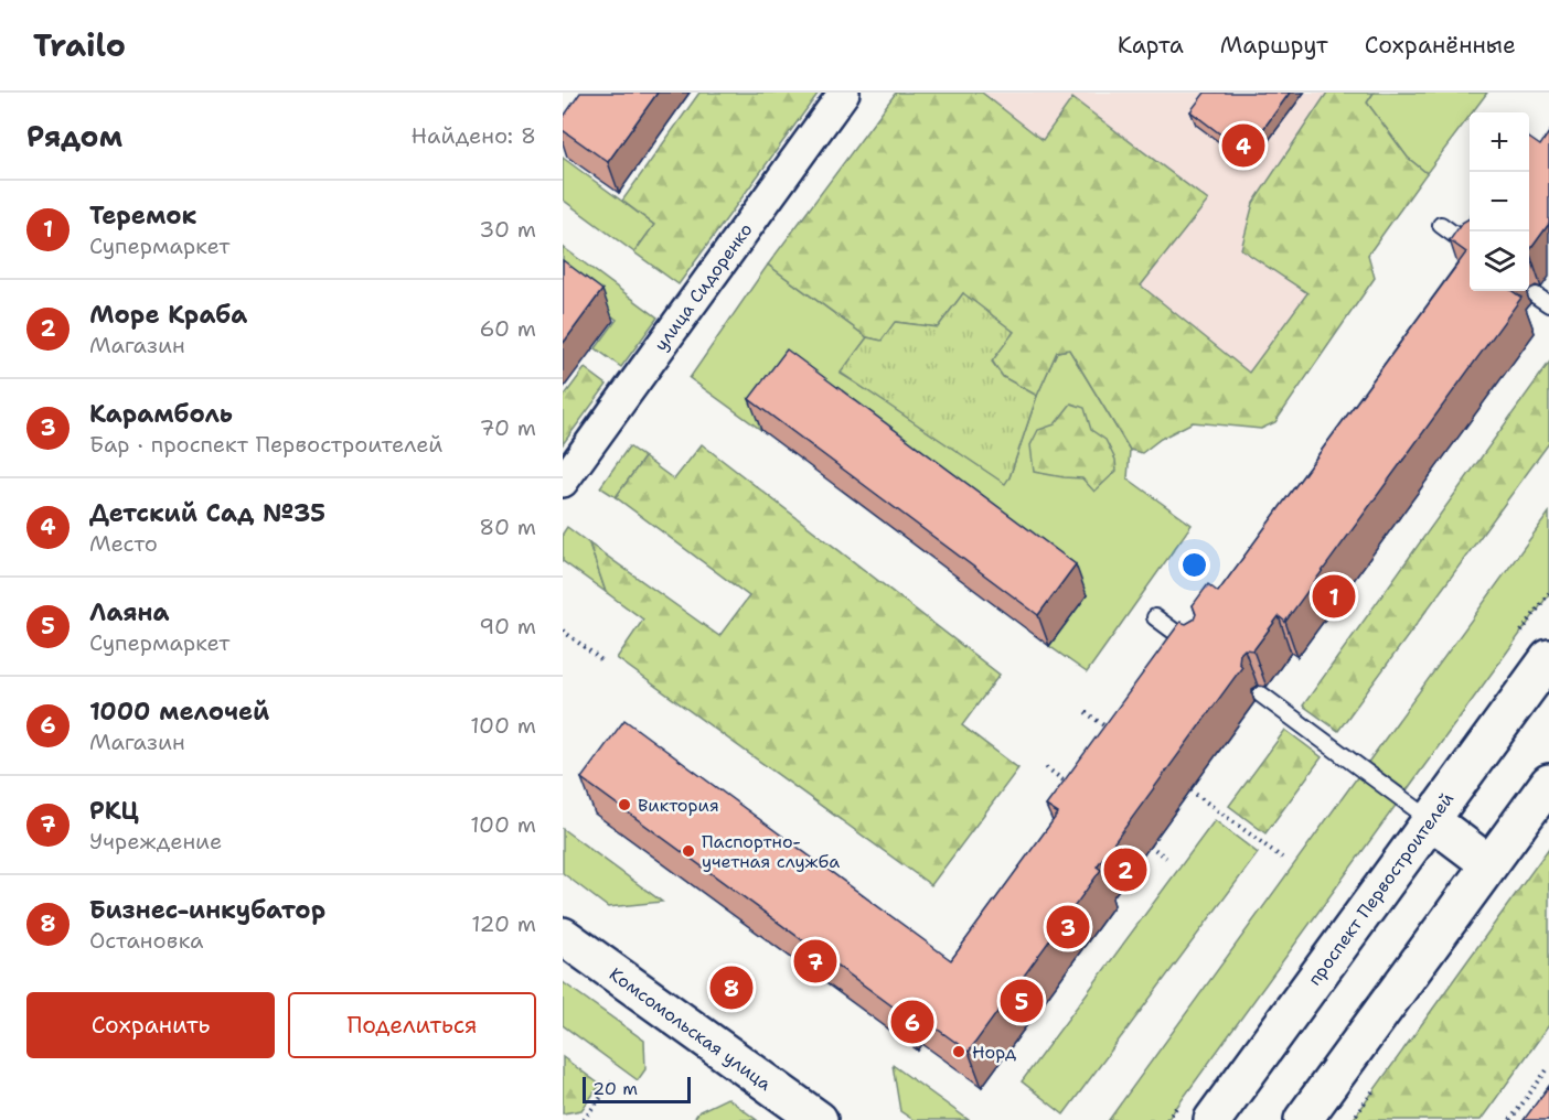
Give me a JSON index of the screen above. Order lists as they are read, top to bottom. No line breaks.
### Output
{"streets":{"main road":["проспект Первостроителей","Комсомольская улица"],"street":["улица Сидоренко"]},"places":["Виктория","Паспортно- учетная служба","Норд"],"scale_bar":"20 m","page":{"header":"Trailo","nav":["Карта","Маршрут","Сохранённые"],"heading":["Рядом","Найдено: 8"],"map_buttons":["+","−"],"pins":["4","1","2","3","7","8","5","6"],"list":[{"mark":"1","name":"Теремок","note":"Супермаркет","value":"30 m"},{"mark":"2","name":"Море Краба","note":"Магазин","value":"60 m"},{"mark":"3","name":"Карамболь","note":"Бар · проспект Первостроителей","value":"70 m"},{"mark":"4","name":"Детский Сад №35","note":"Место","value":"80 m"},{"mark":"5","name":"Лаяна","note":"Супермаркет","value":"90 m"},{"mark":"6","name":"1000 мелочей","note":"Магазин","value":"100 m"},{"mark":"7","name":"РКЦ","note":"Учреждение","value":"100 m"},{"mark":"8","name":"Бизнес-инкубатор","note":"Остановка","value":"120 m"}],"buttons":["Сохранить","Поделиться"],"scale":"20 m"}}
